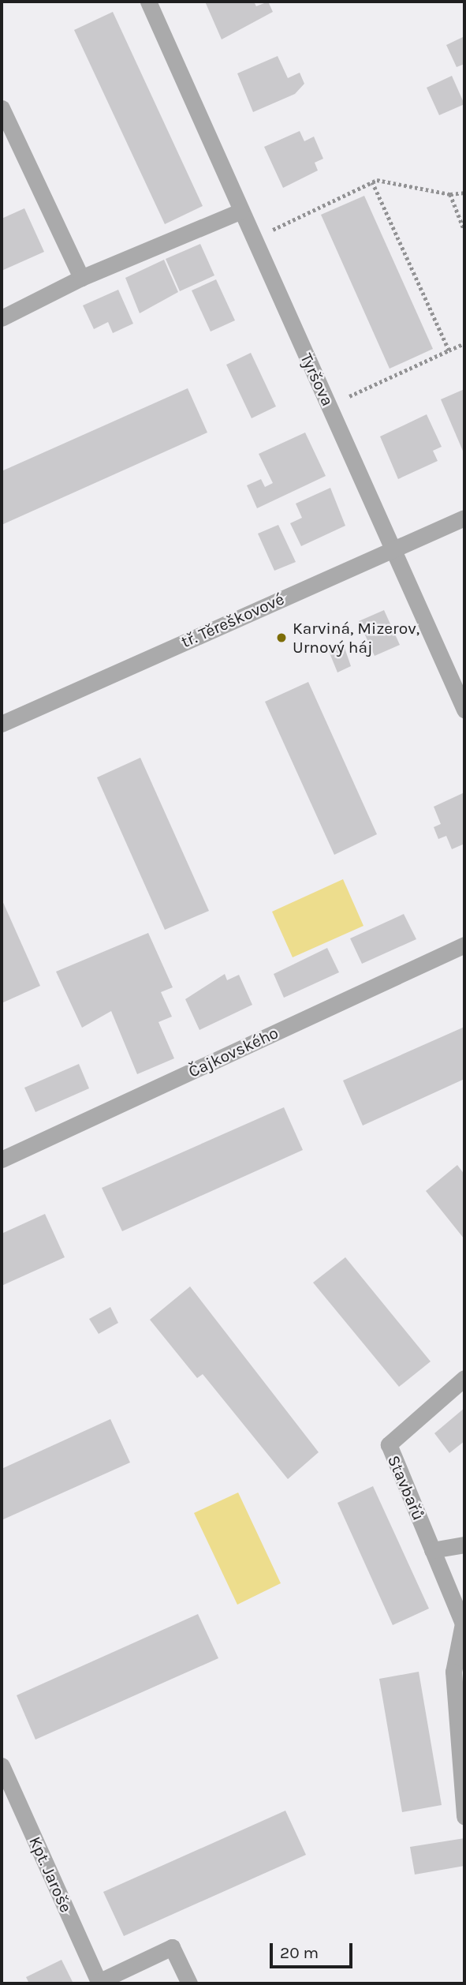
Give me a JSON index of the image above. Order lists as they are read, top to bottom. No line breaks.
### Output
{"streets":{"street":["Tyršova","tř. Těreškovové","Čajkovského","Stavbařů","Kpt. Jaroše"]},"crossings":[["Tyršova","tř. Těreškovové"]],"places":["Karviná, Mizerov, Urnový háj"],"scale_bar":"20 m"}
